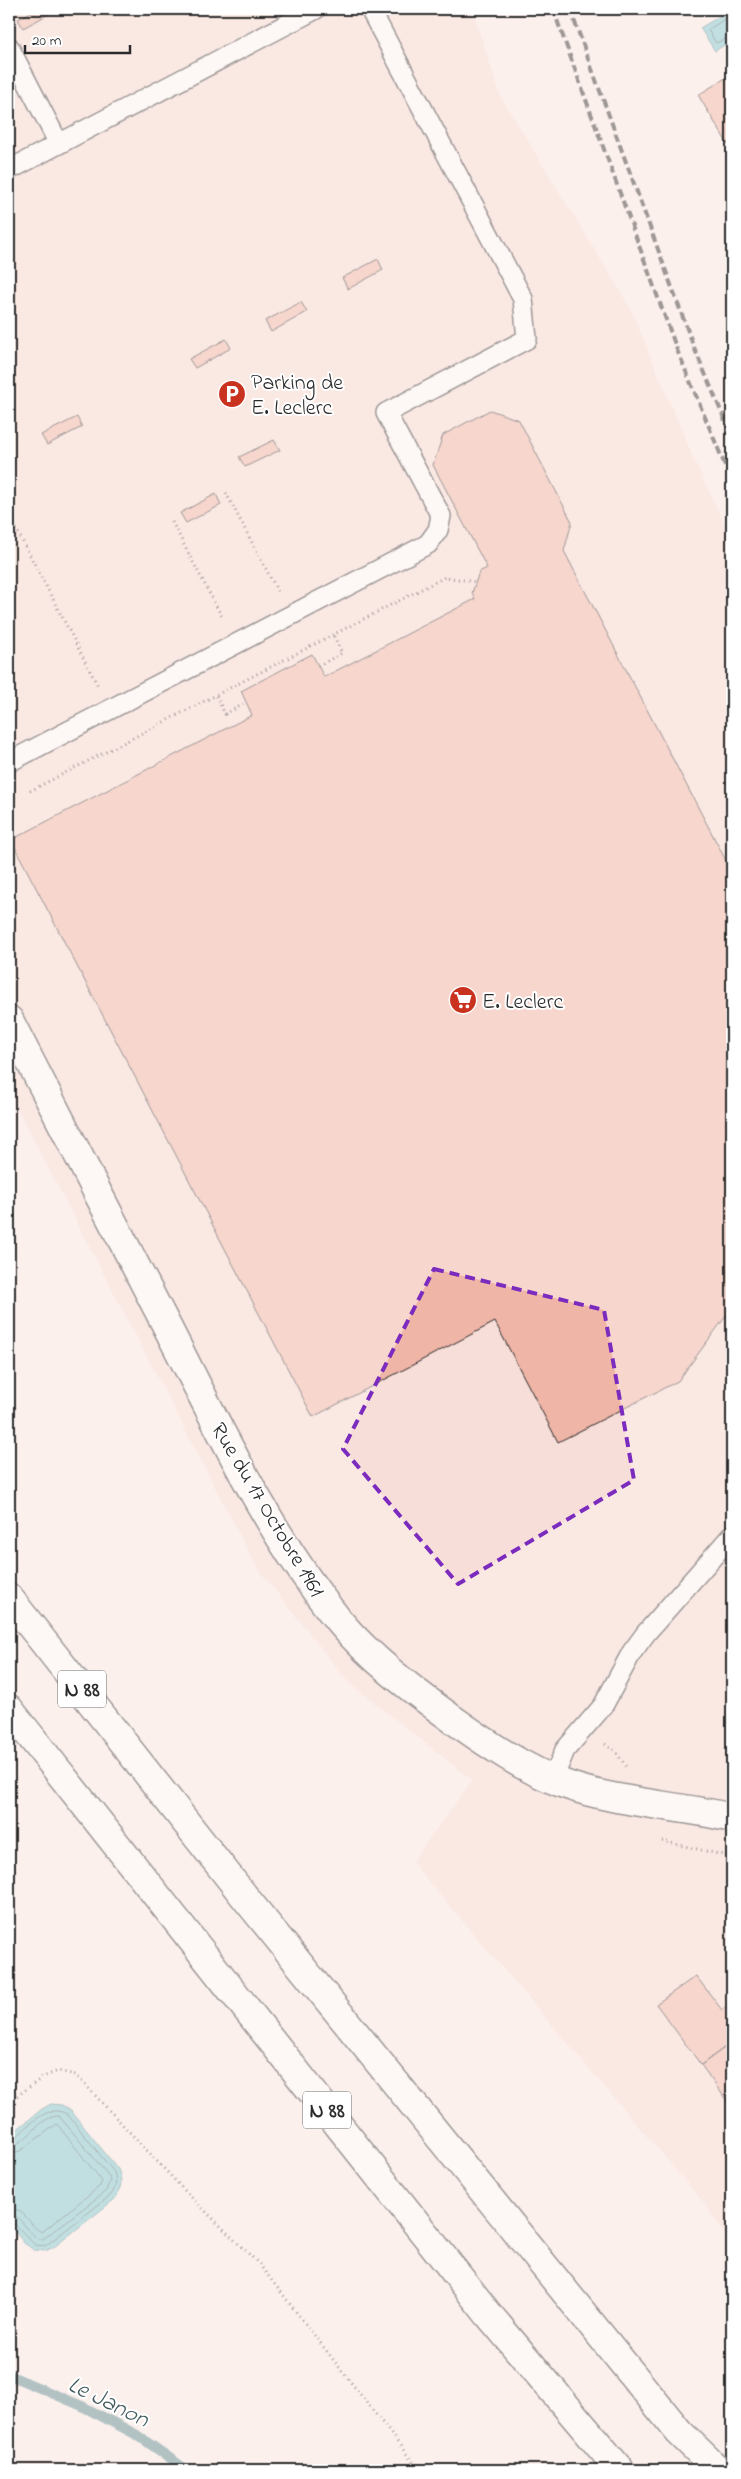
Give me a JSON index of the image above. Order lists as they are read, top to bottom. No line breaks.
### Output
{"streets":{"main road":["Rue du 17 Octobre 1961","N 88"]},"water":["Le Janon"],"places":{"parking":["Parking de E. Leclerc"],"supermarket":["E. Leclerc"]},"scale_bar":"20 m"}
